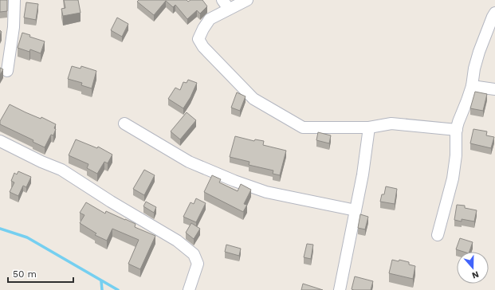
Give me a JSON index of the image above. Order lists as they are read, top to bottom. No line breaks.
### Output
{"scale_bar":"50 m","north":"bottom"}
